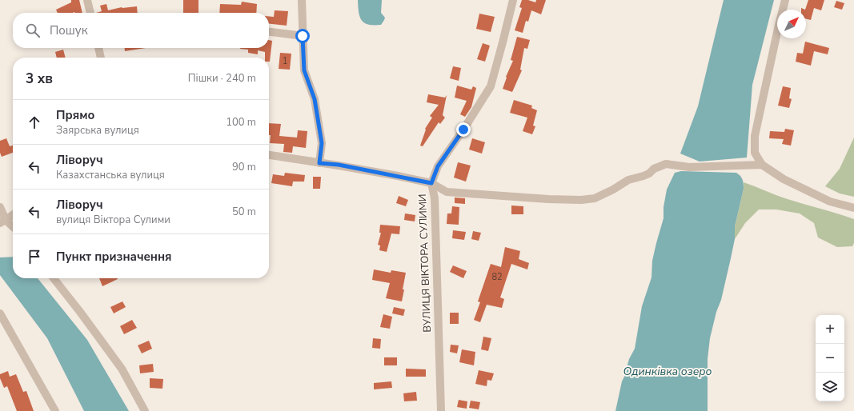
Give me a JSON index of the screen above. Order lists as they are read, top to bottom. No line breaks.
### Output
{"streets":{"street":["ВУЛИЦЯ ВІКТОРА СУЛИМИ"]},"water":["Одинківка озеро"],"house_numbers":["1","82"],"north":"top right","page":{"search":"Пошук","heading":["3 хв","Пішки · 240 m"],"list":[["Прямо","Заярська вулиця","100 m"],["Ліворуч","Казахстанська вулиця","90 m"],["Ліворуч","вулиця Віктора Сулими","50 m"],"Пункт призначення"],"map_buttons":["+","−"]}}
